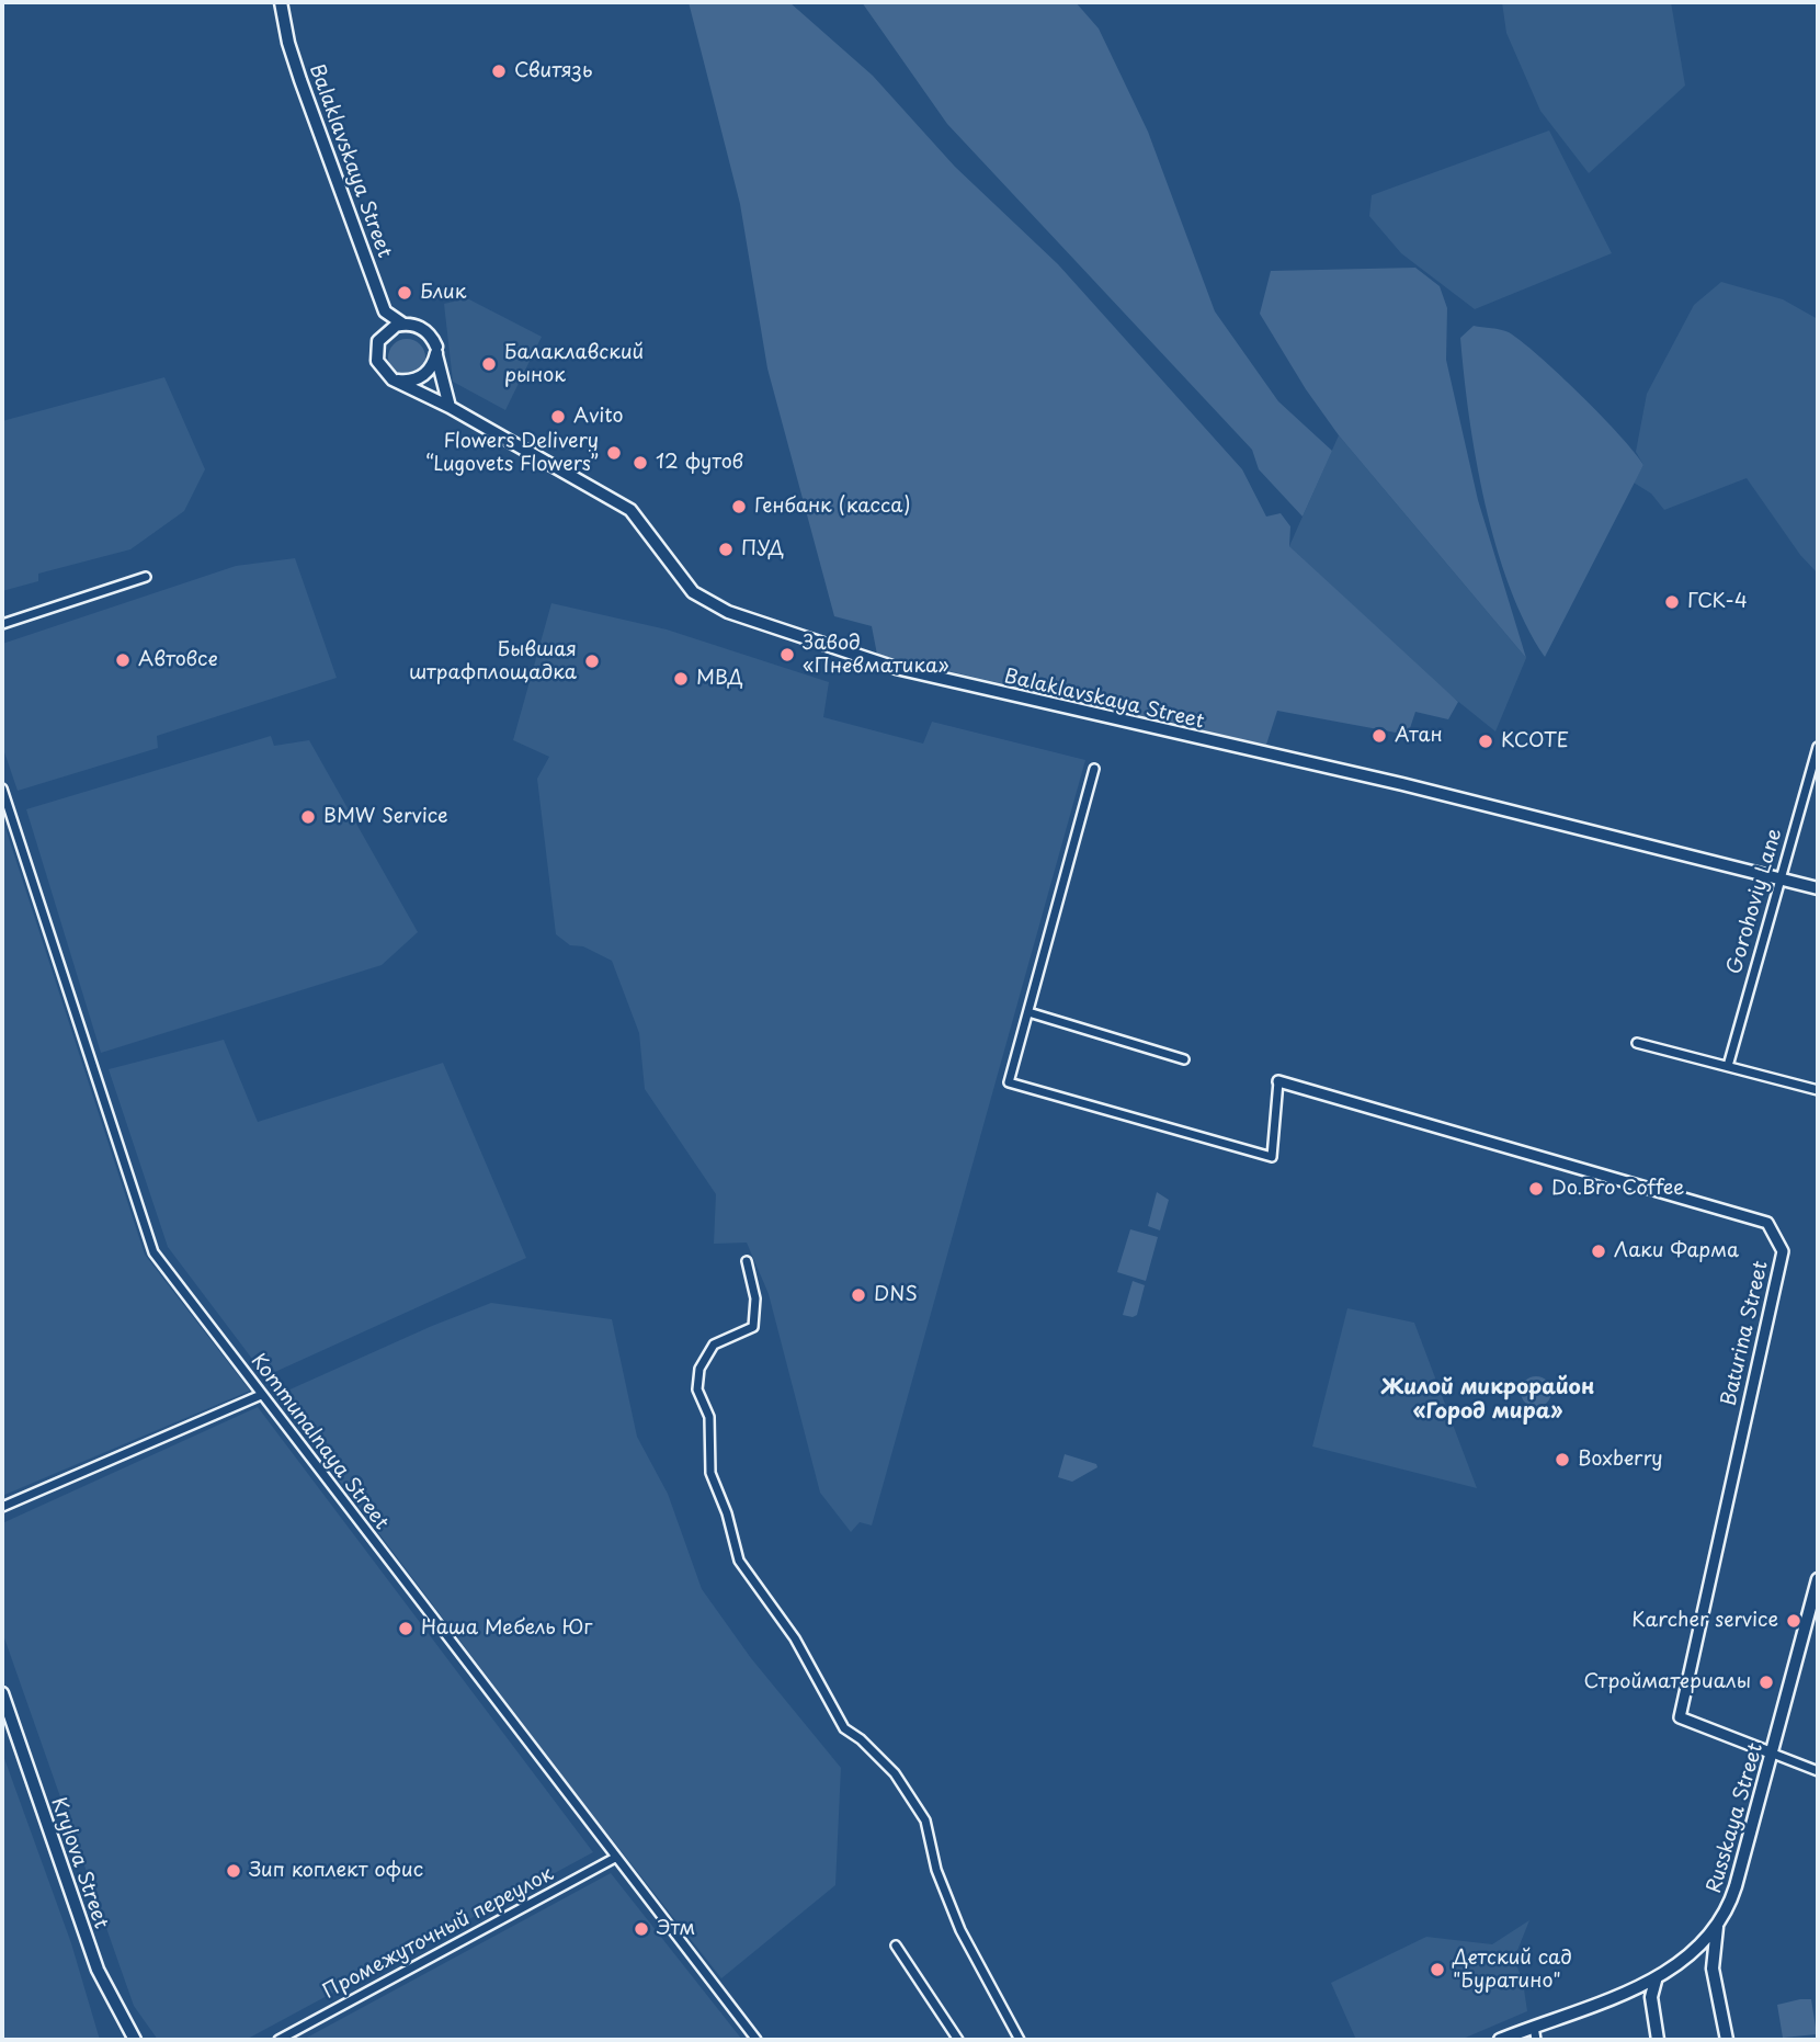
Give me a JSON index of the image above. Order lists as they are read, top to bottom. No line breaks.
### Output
{"streets":{"main road":["Balaklavskaya Street","Russkaya Street","Krylova Street"],"street":["Gorohoviy Lane","Baturina Street","Kommunalnaya Street","Промежуточный переулок"]},"crossings":[["Balaklavskaya Street","Gorohoviy Lane"],["Baturina Street","Russkaya Street"],["Kommunalnaya Street","Промежуточный переулок"]],"districts":["Жилой микрорайон «Город мира»"],"places":["Свитязь","Блик","Балаклавский рынок","Avito","Flowers Delivery “Lugovets Flowers”","12 футов","Генбанк (касса)","ПУД","ГСК-4","Завод «Пневматика»","Автовсе","Бывшая штрафплощадка","МВД","Атан","KCOTE","BMW Service","Do.Bro Coffee","Лаки Фарма","DNS","Boxberry","Karcher service","Наша Мебель Юг","Стройматериалы","Зип коплект офис","Этм","Детский сад \"Буратино\""]}
